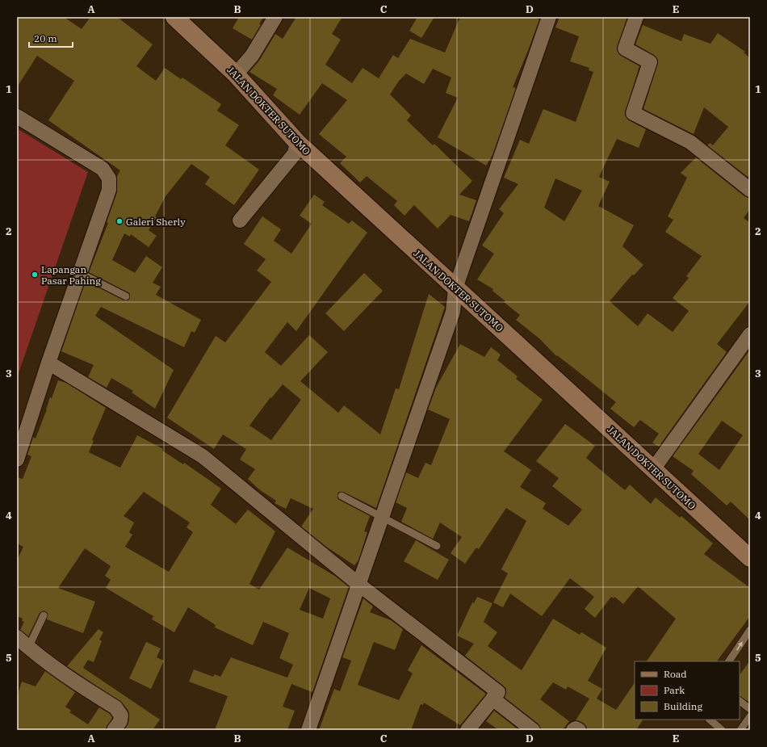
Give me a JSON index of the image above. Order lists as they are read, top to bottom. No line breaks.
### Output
{"streets":{"main road":["JALAN DOKTER SUTOMO"]},"places":["Galeri Sherly","Lapangan Pasar Pahing"],"legend":["Road","Park","Building"],"scale_bar":"20 m","grid":{"columns":["A","B","C","D","E"],"rows":["1","2","3","4","5"]}}
